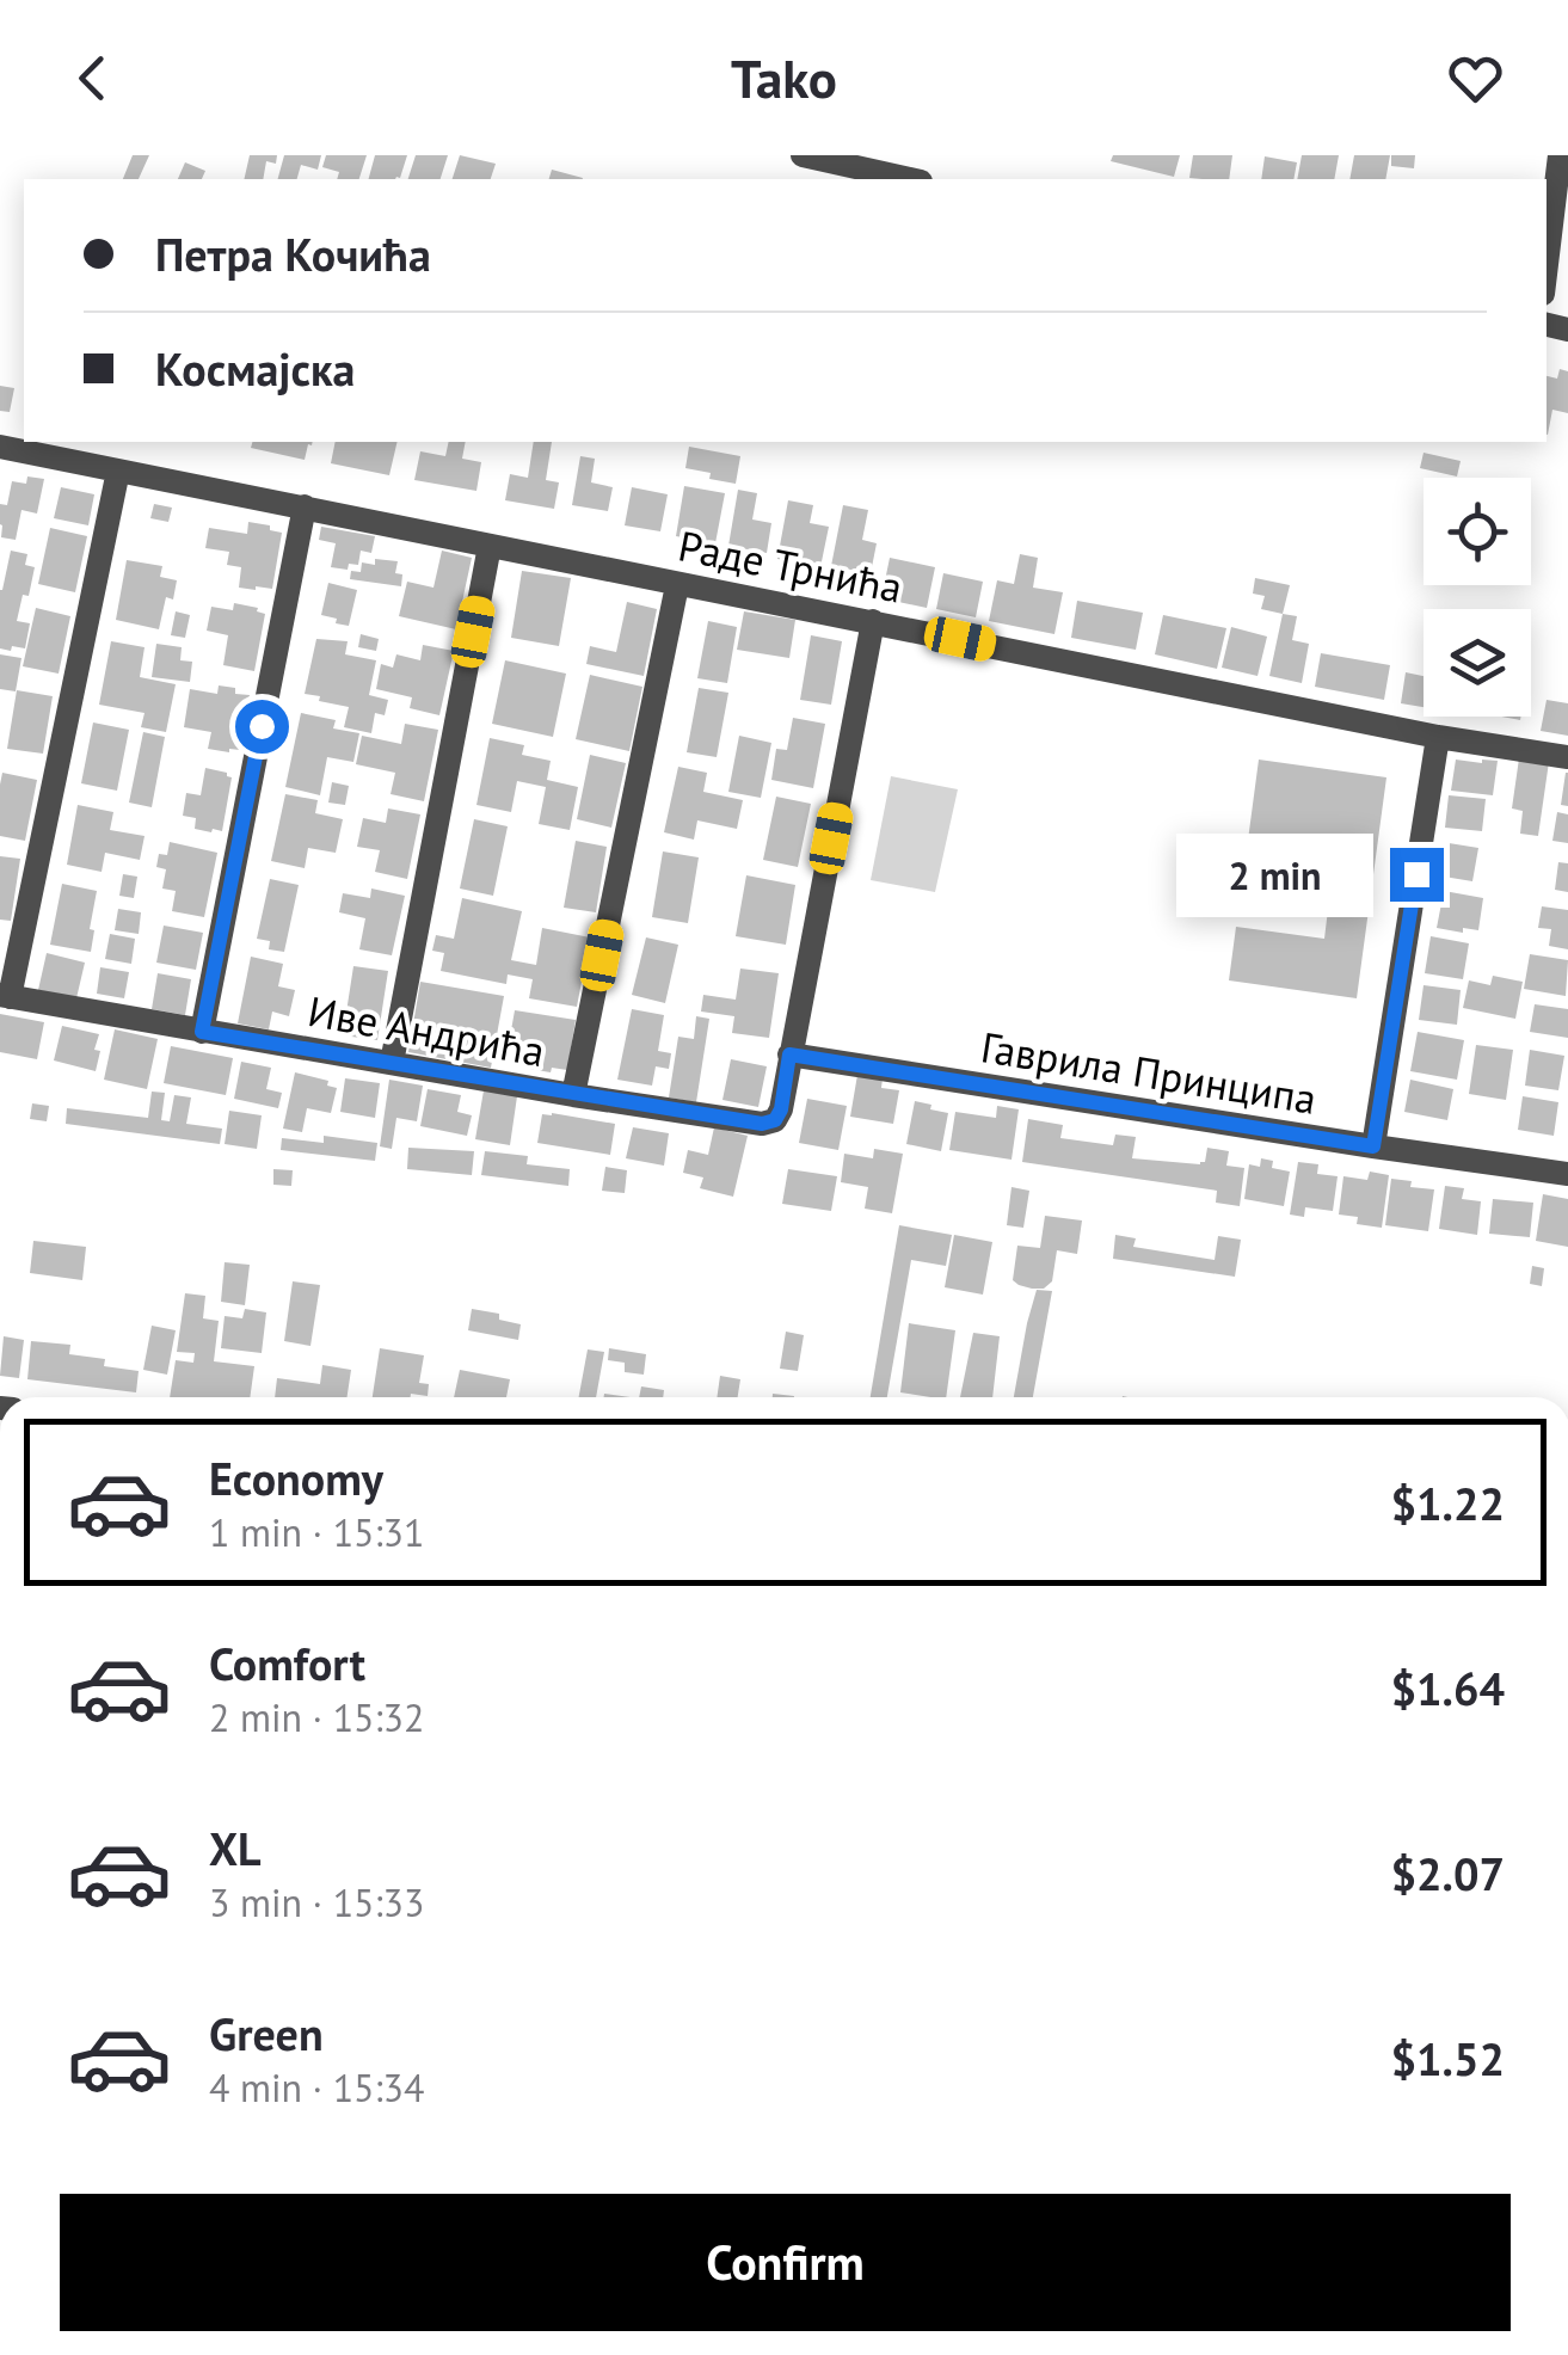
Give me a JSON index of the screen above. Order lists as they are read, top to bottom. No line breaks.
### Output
{"streets":{"street":["Раде Трнића","Иве Андрића","Гаврила Принципа"]},"crossings":[["Раде Трнића","Иве Андрића"],["Иве Андрића","Гаврила Принципа"]],"page":{"header":"Tako","banner":["Петра Кочића","Космајска"],"bubble":"2 min","list":[{"name":"Economy","note":"1 min · 15:31","value":"$1.22"},{"name":"Comfort","note":"2 min · 15:32","value":"$1.64"},{"name":"XL","note":"3 min · 15:33","value":"$2.07"},{"name":"Green","note":"4 min · 15:34","value":"$1.52"}],"buttons":"Confirm"}}
